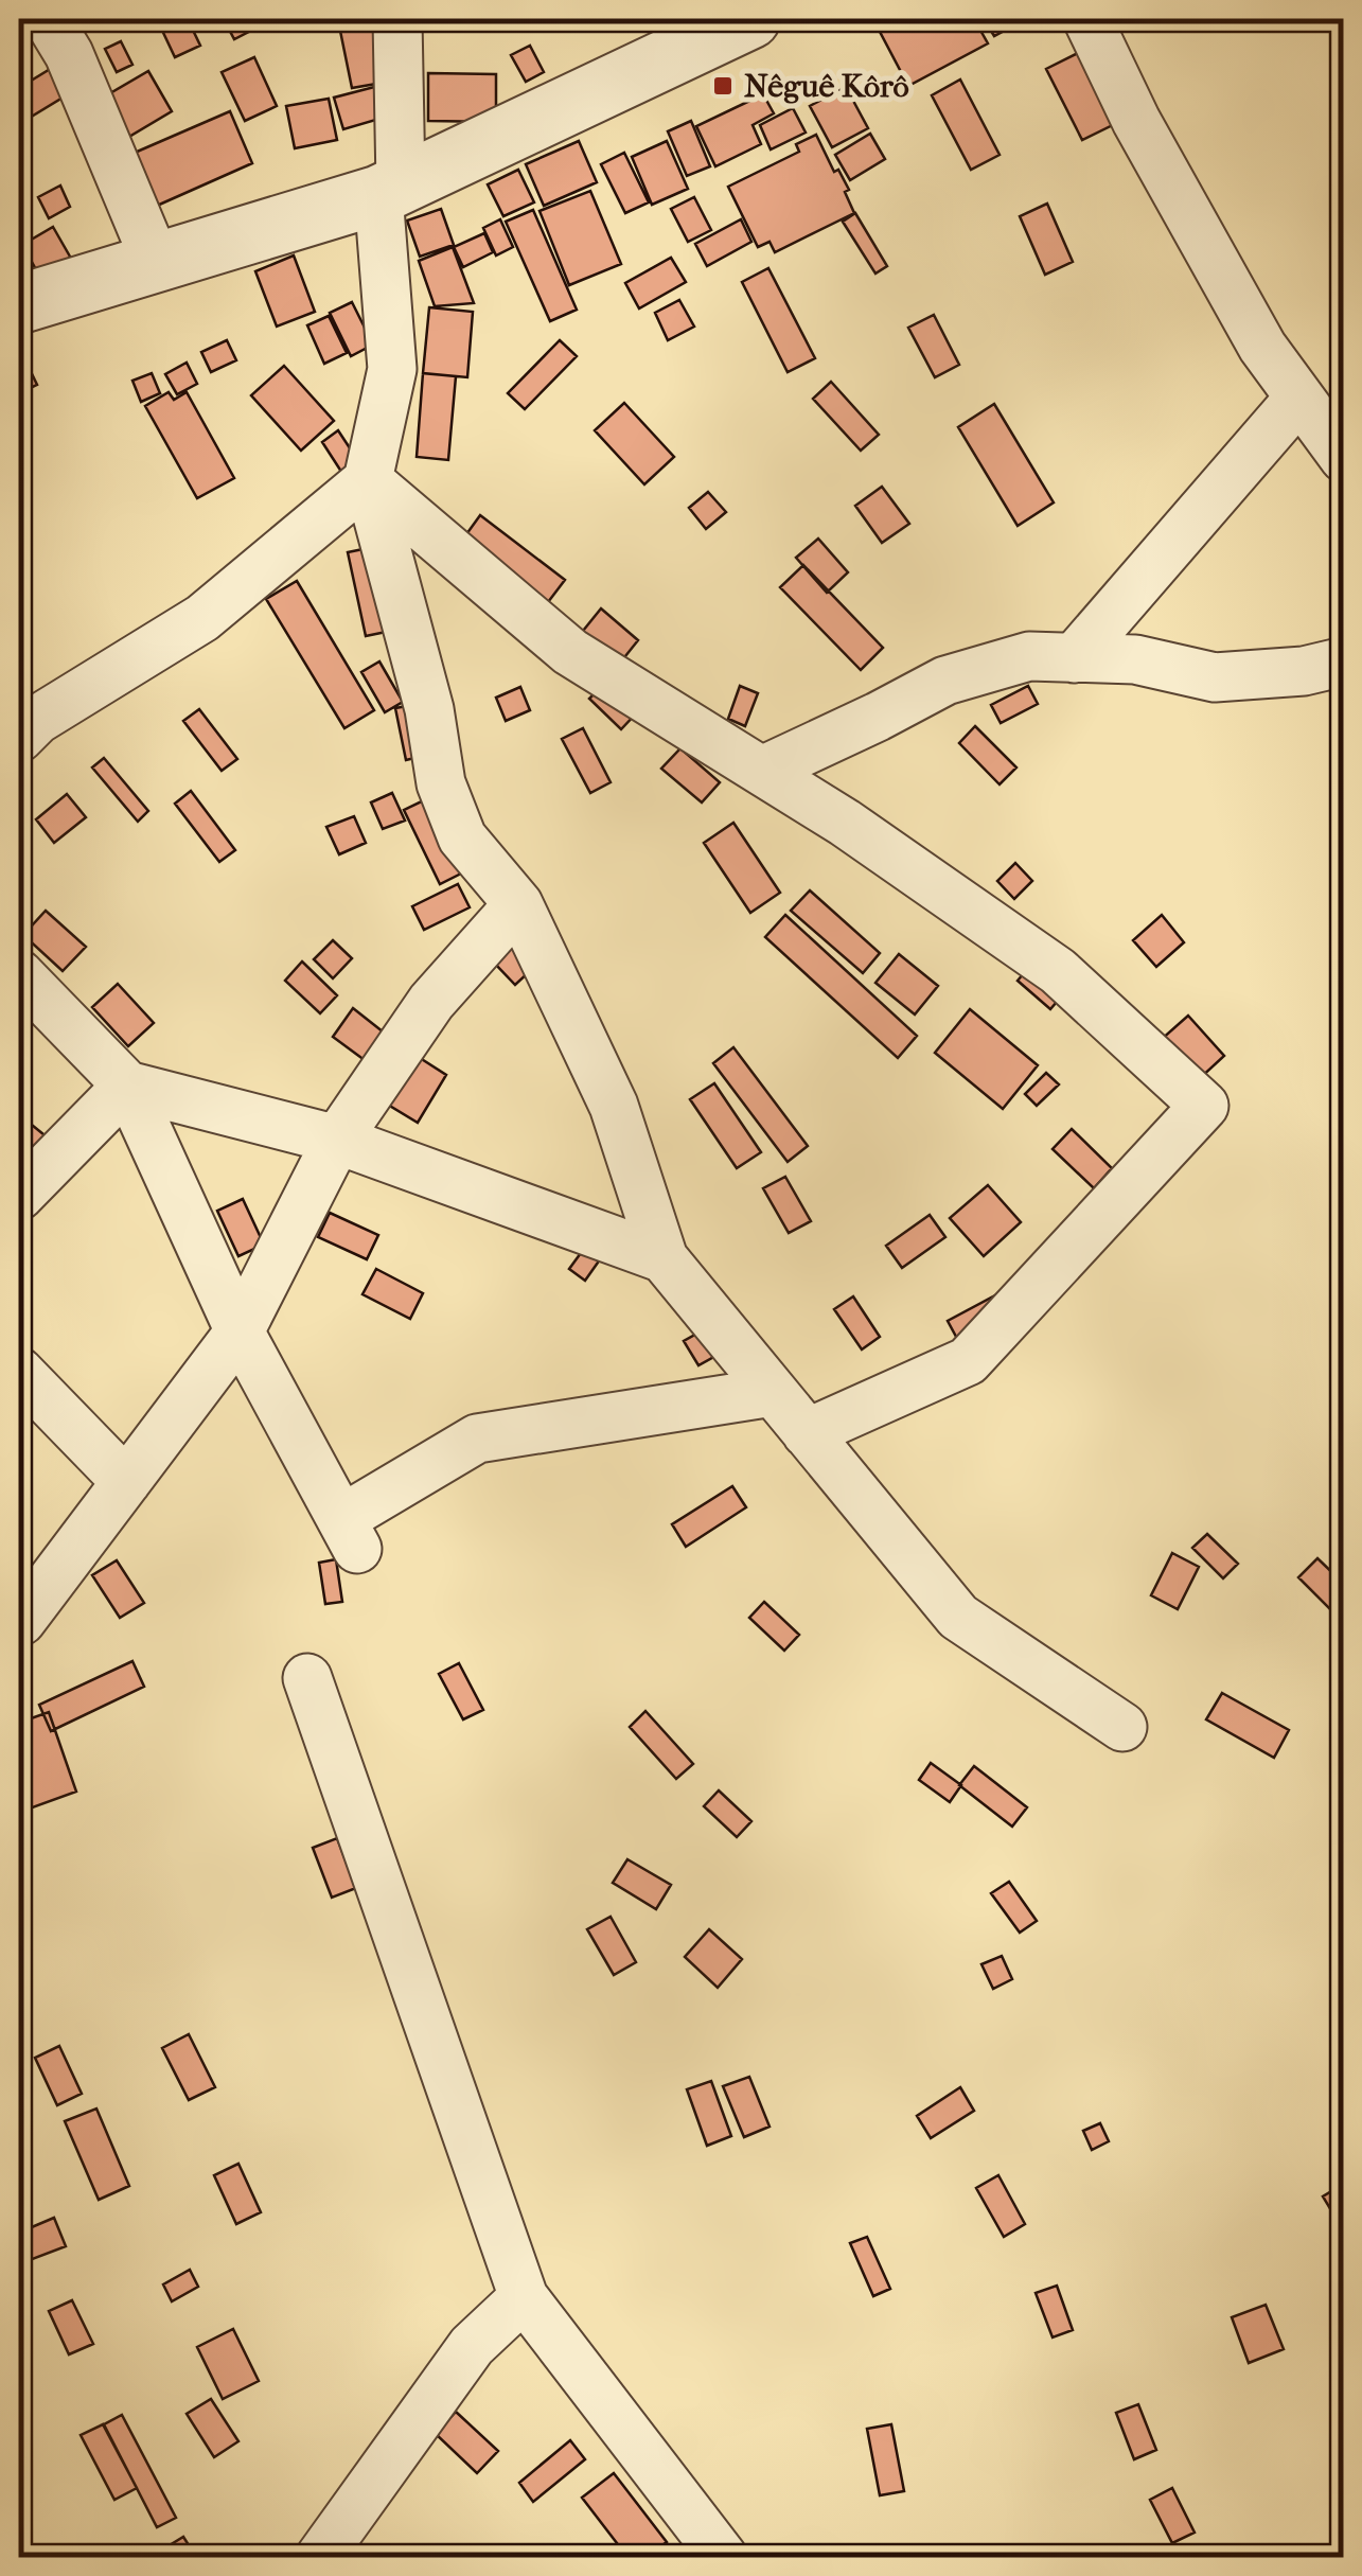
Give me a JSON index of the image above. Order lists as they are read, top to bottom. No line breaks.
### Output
{"places":{"transit":["Nêguê Kôrô"]}}
